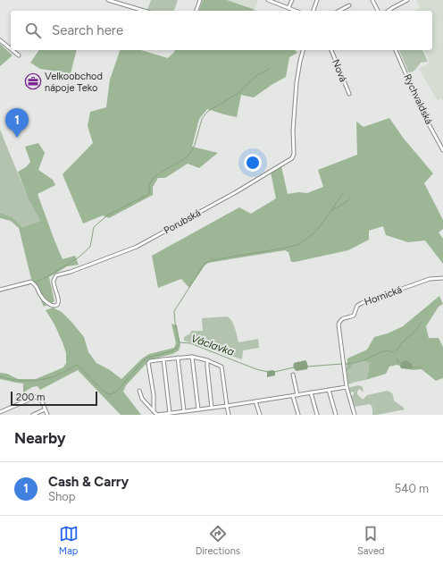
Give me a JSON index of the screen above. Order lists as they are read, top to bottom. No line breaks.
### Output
{"streets":{"street":["Nová","Rychvaldská","Porubská","Hornická"]},"water":["Václavka"],"places":{"office":["Velkoobchod nápoje Teko"]},"scale_bar":"200 m","page":{"search":"Search here","pins":"1","scale":"200 m","heading":"Nearby","list":[{"mark":"1","name":"Cash & Carry","note":"Shop","value":"540 m"}],"nav":["Map","Directions","Saved"]}}
